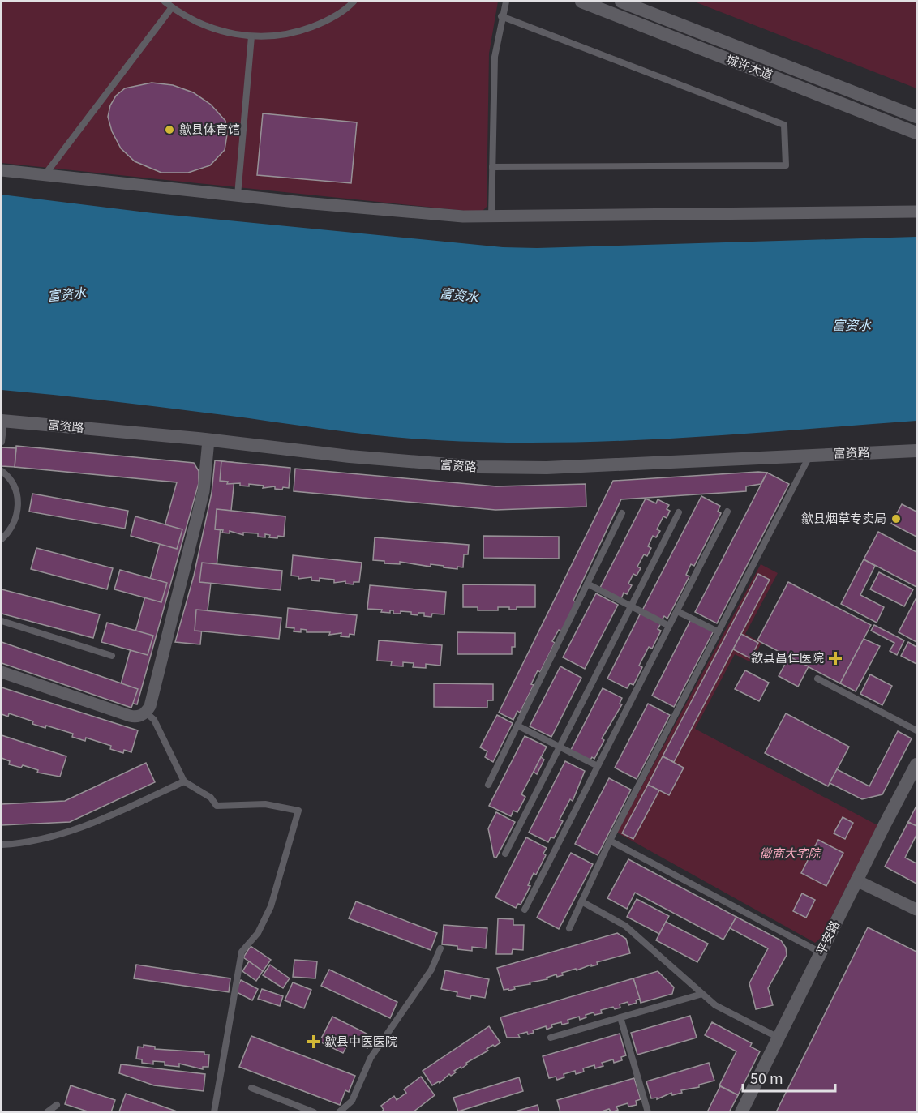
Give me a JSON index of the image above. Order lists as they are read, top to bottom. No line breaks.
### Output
{"streets":{"street":["城许大道","富资路","平安路"]},"water":["富资水"],"parks":["徽商大宅院"],"places":{"other":["歙县体育馆","歙县烟草专卖局"],"health":["歙县昌仁医院","歙县中医医院"]},"scale_bar":"50 m"}
